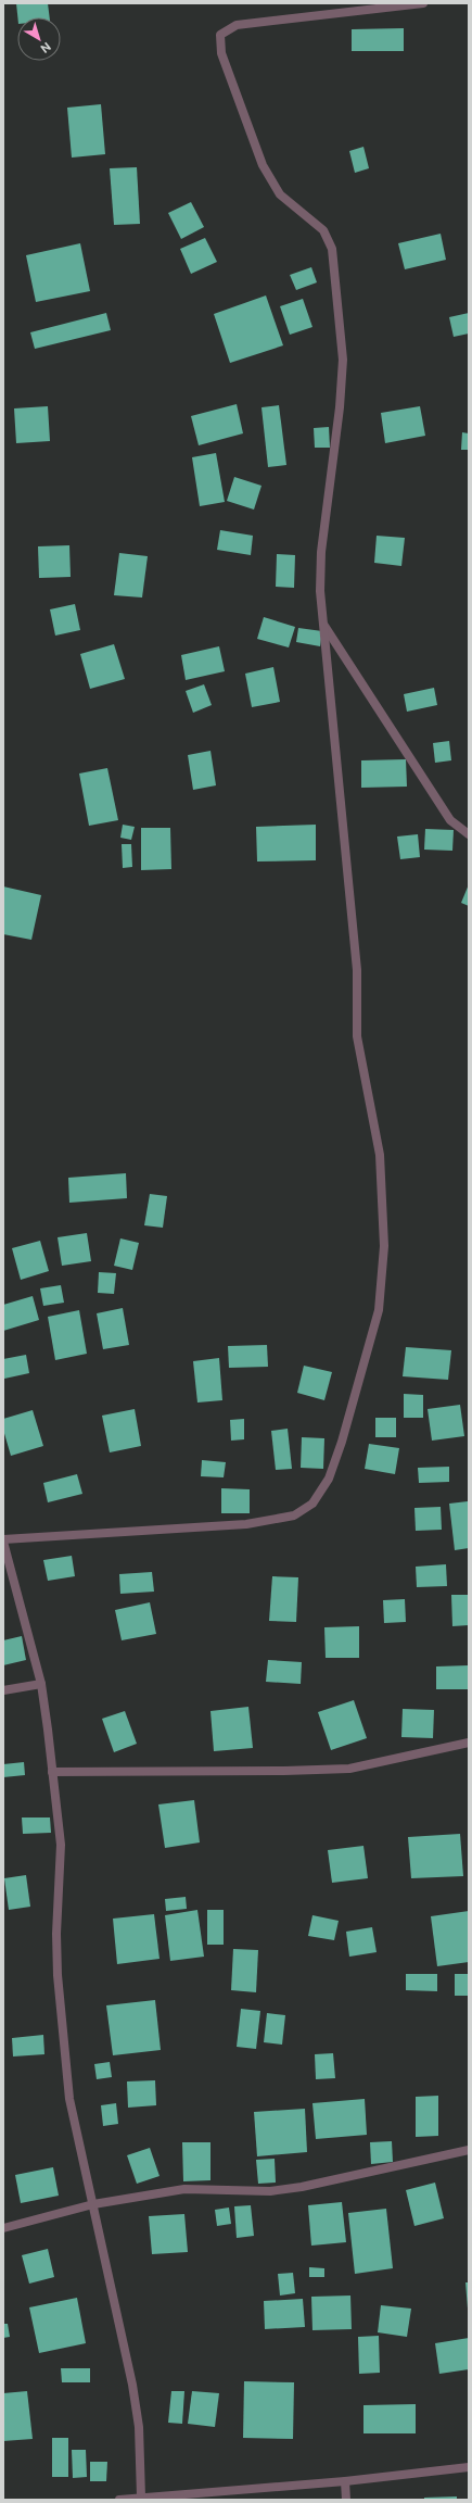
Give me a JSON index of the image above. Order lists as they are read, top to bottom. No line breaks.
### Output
{"north":"bottom right"}
